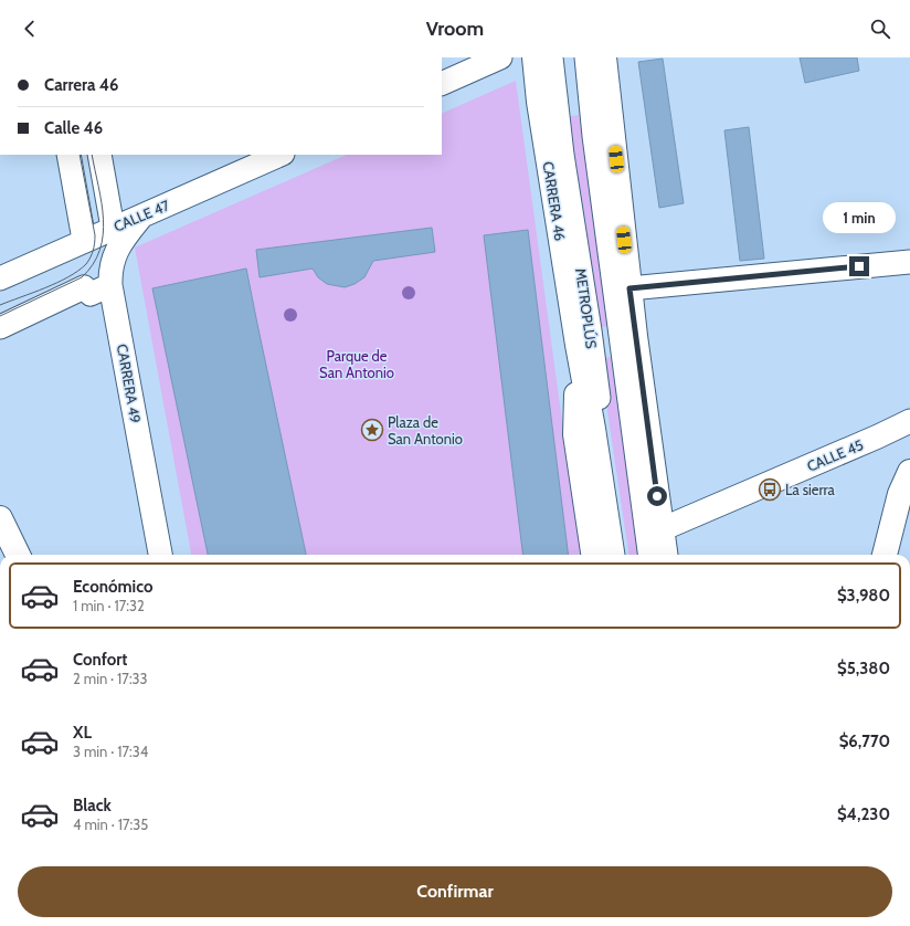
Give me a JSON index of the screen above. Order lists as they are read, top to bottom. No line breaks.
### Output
{"streets":{"main road":["CARRERA 46"],"street":["CALLE 47","METROPLÚS","CARRERA 49","CALLE 45"]},"crossings":[["CALLE 47","CARRERA 49"]],"parks":["Parque de San Antonio"],"places":{"place":["Plaza de San Antonio"],"bus stop":["La sierra"]},"page":{"header":"Vroom","banner":["Carrera 46","Calle 46"],"bubble":"1 min","list":[{"name":"Económico","note":"1 min · 17:32","value":"$3,980"},{"name":"Confort","note":"2 min · 17:33","value":"$5,380"},{"name":"XL","note":"3 min · 17:34","value":"$6,770"},{"name":"Black","note":"4 min · 17:35","value":"$4,230"}],"buttons":"Confirmar"}}
